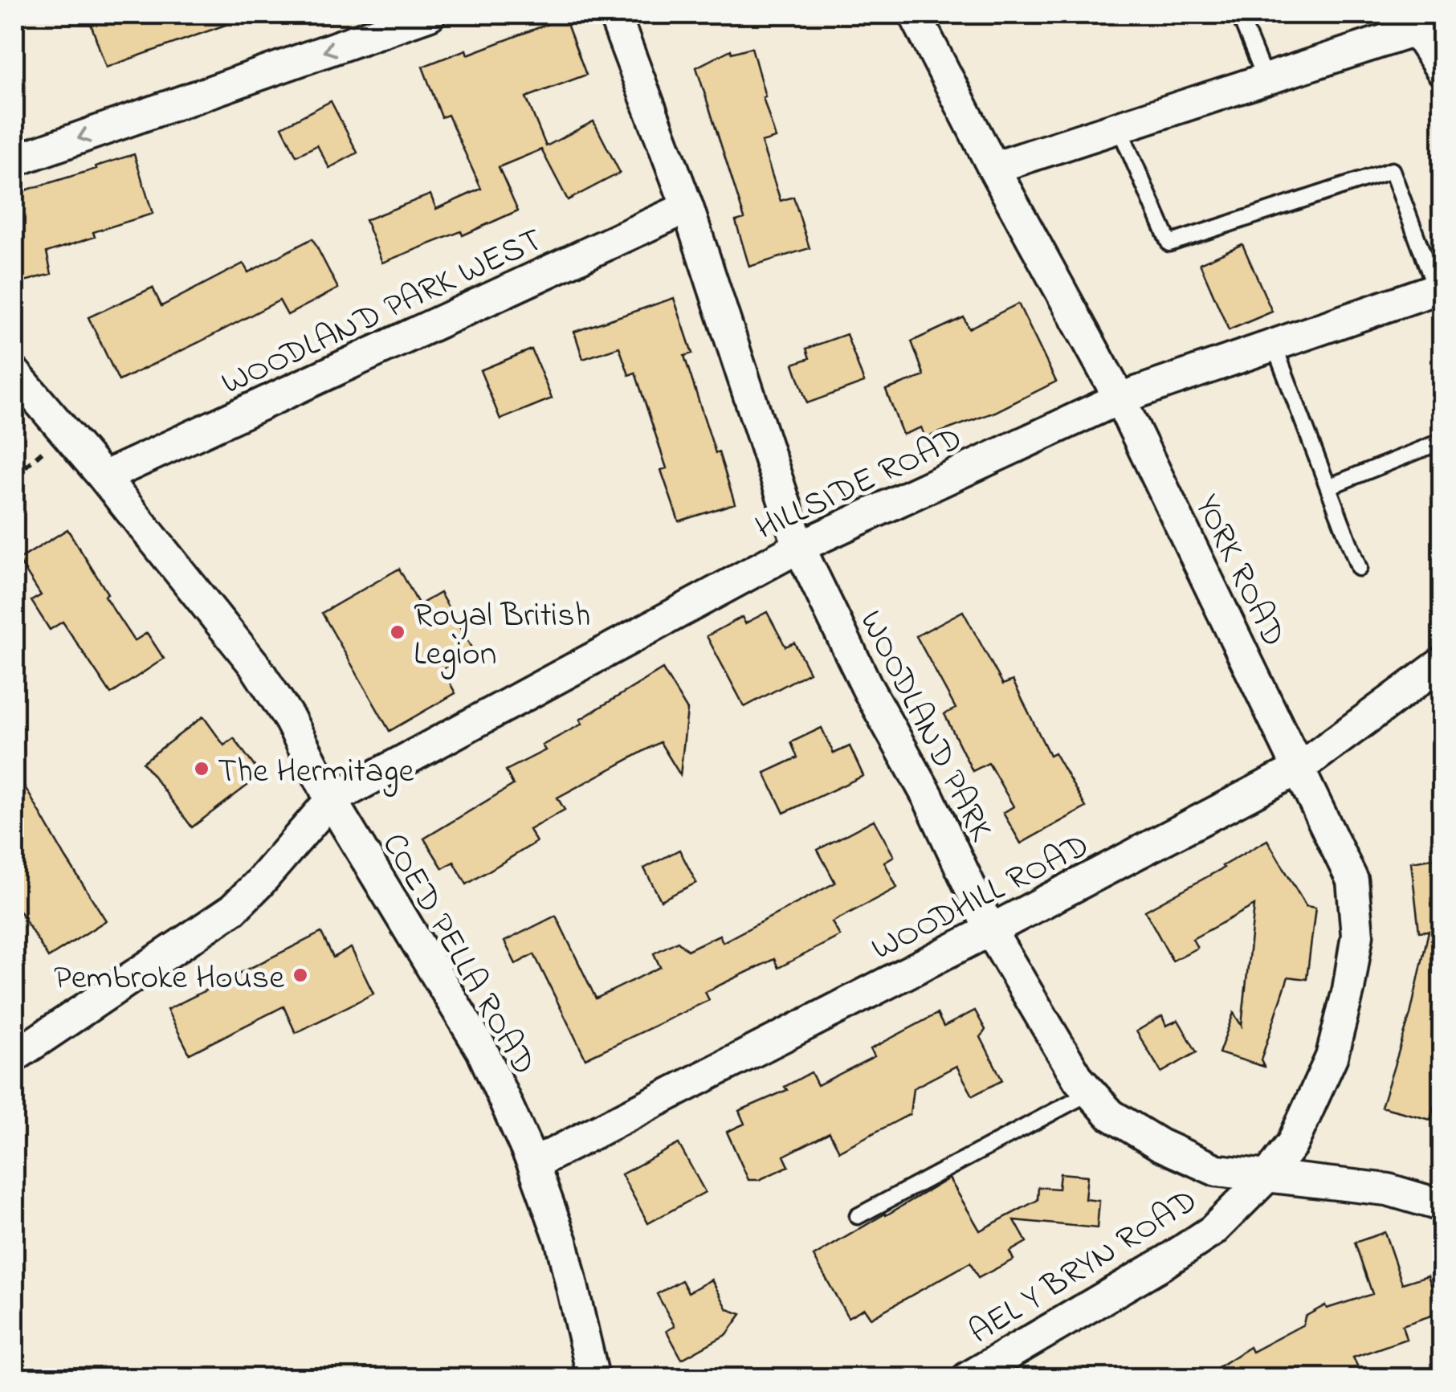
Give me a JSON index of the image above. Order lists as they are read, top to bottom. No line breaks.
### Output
{"streets":{"street":["WOODLAND PARK WEST","HILLSIDE ROAD","YORK ROAD","WOODLAND PARK","WOODHILL ROAD","COED PELLA ROAD","AEL Y BRYN ROAD"]},"crossings":[["WOODLAND PARK WEST","WOODLAND PARK"],["WOODLAND PARK WEST","COED PELLA ROAD"],["HILLSIDE ROAD","YORK ROAD"],["HILLSIDE ROAD","WOODLAND PARK"],["HILLSIDE ROAD","COED PELLA ROAD"],["YORK ROAD","WOODLAND PARK"],["YORK ROAD","WOODHILL ROAD"],["YORK ROAD","AEL Y BRYN ROAD"],["WOODLAND PARK","WOODHILL ROAD"],["WOODLAND PARK","AEL Y BRYN ROAD"],["WOODHILL ROAD","COED PELLA ROAD"]],"places":["Royal British Legion","The Hermitage","Pembroke House"]}
